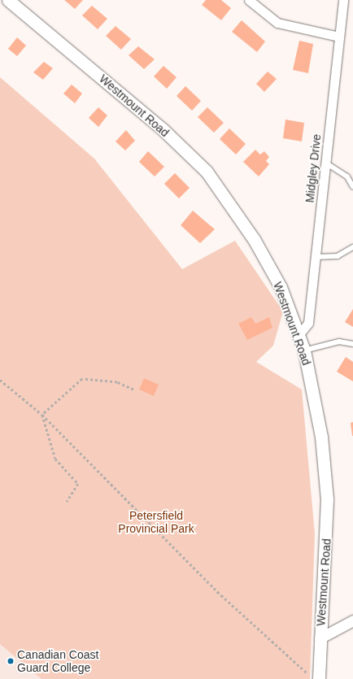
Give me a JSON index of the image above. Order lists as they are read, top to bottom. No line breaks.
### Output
{"streets":{"main road":["Westmount Road"],"street":["Midgley Drive"]},"crossings":[["Westmount Road","Midgley Drive"]],"parks":["Petersfield Provincial Park"],"places":["Canadian Coast Guard College"]}
